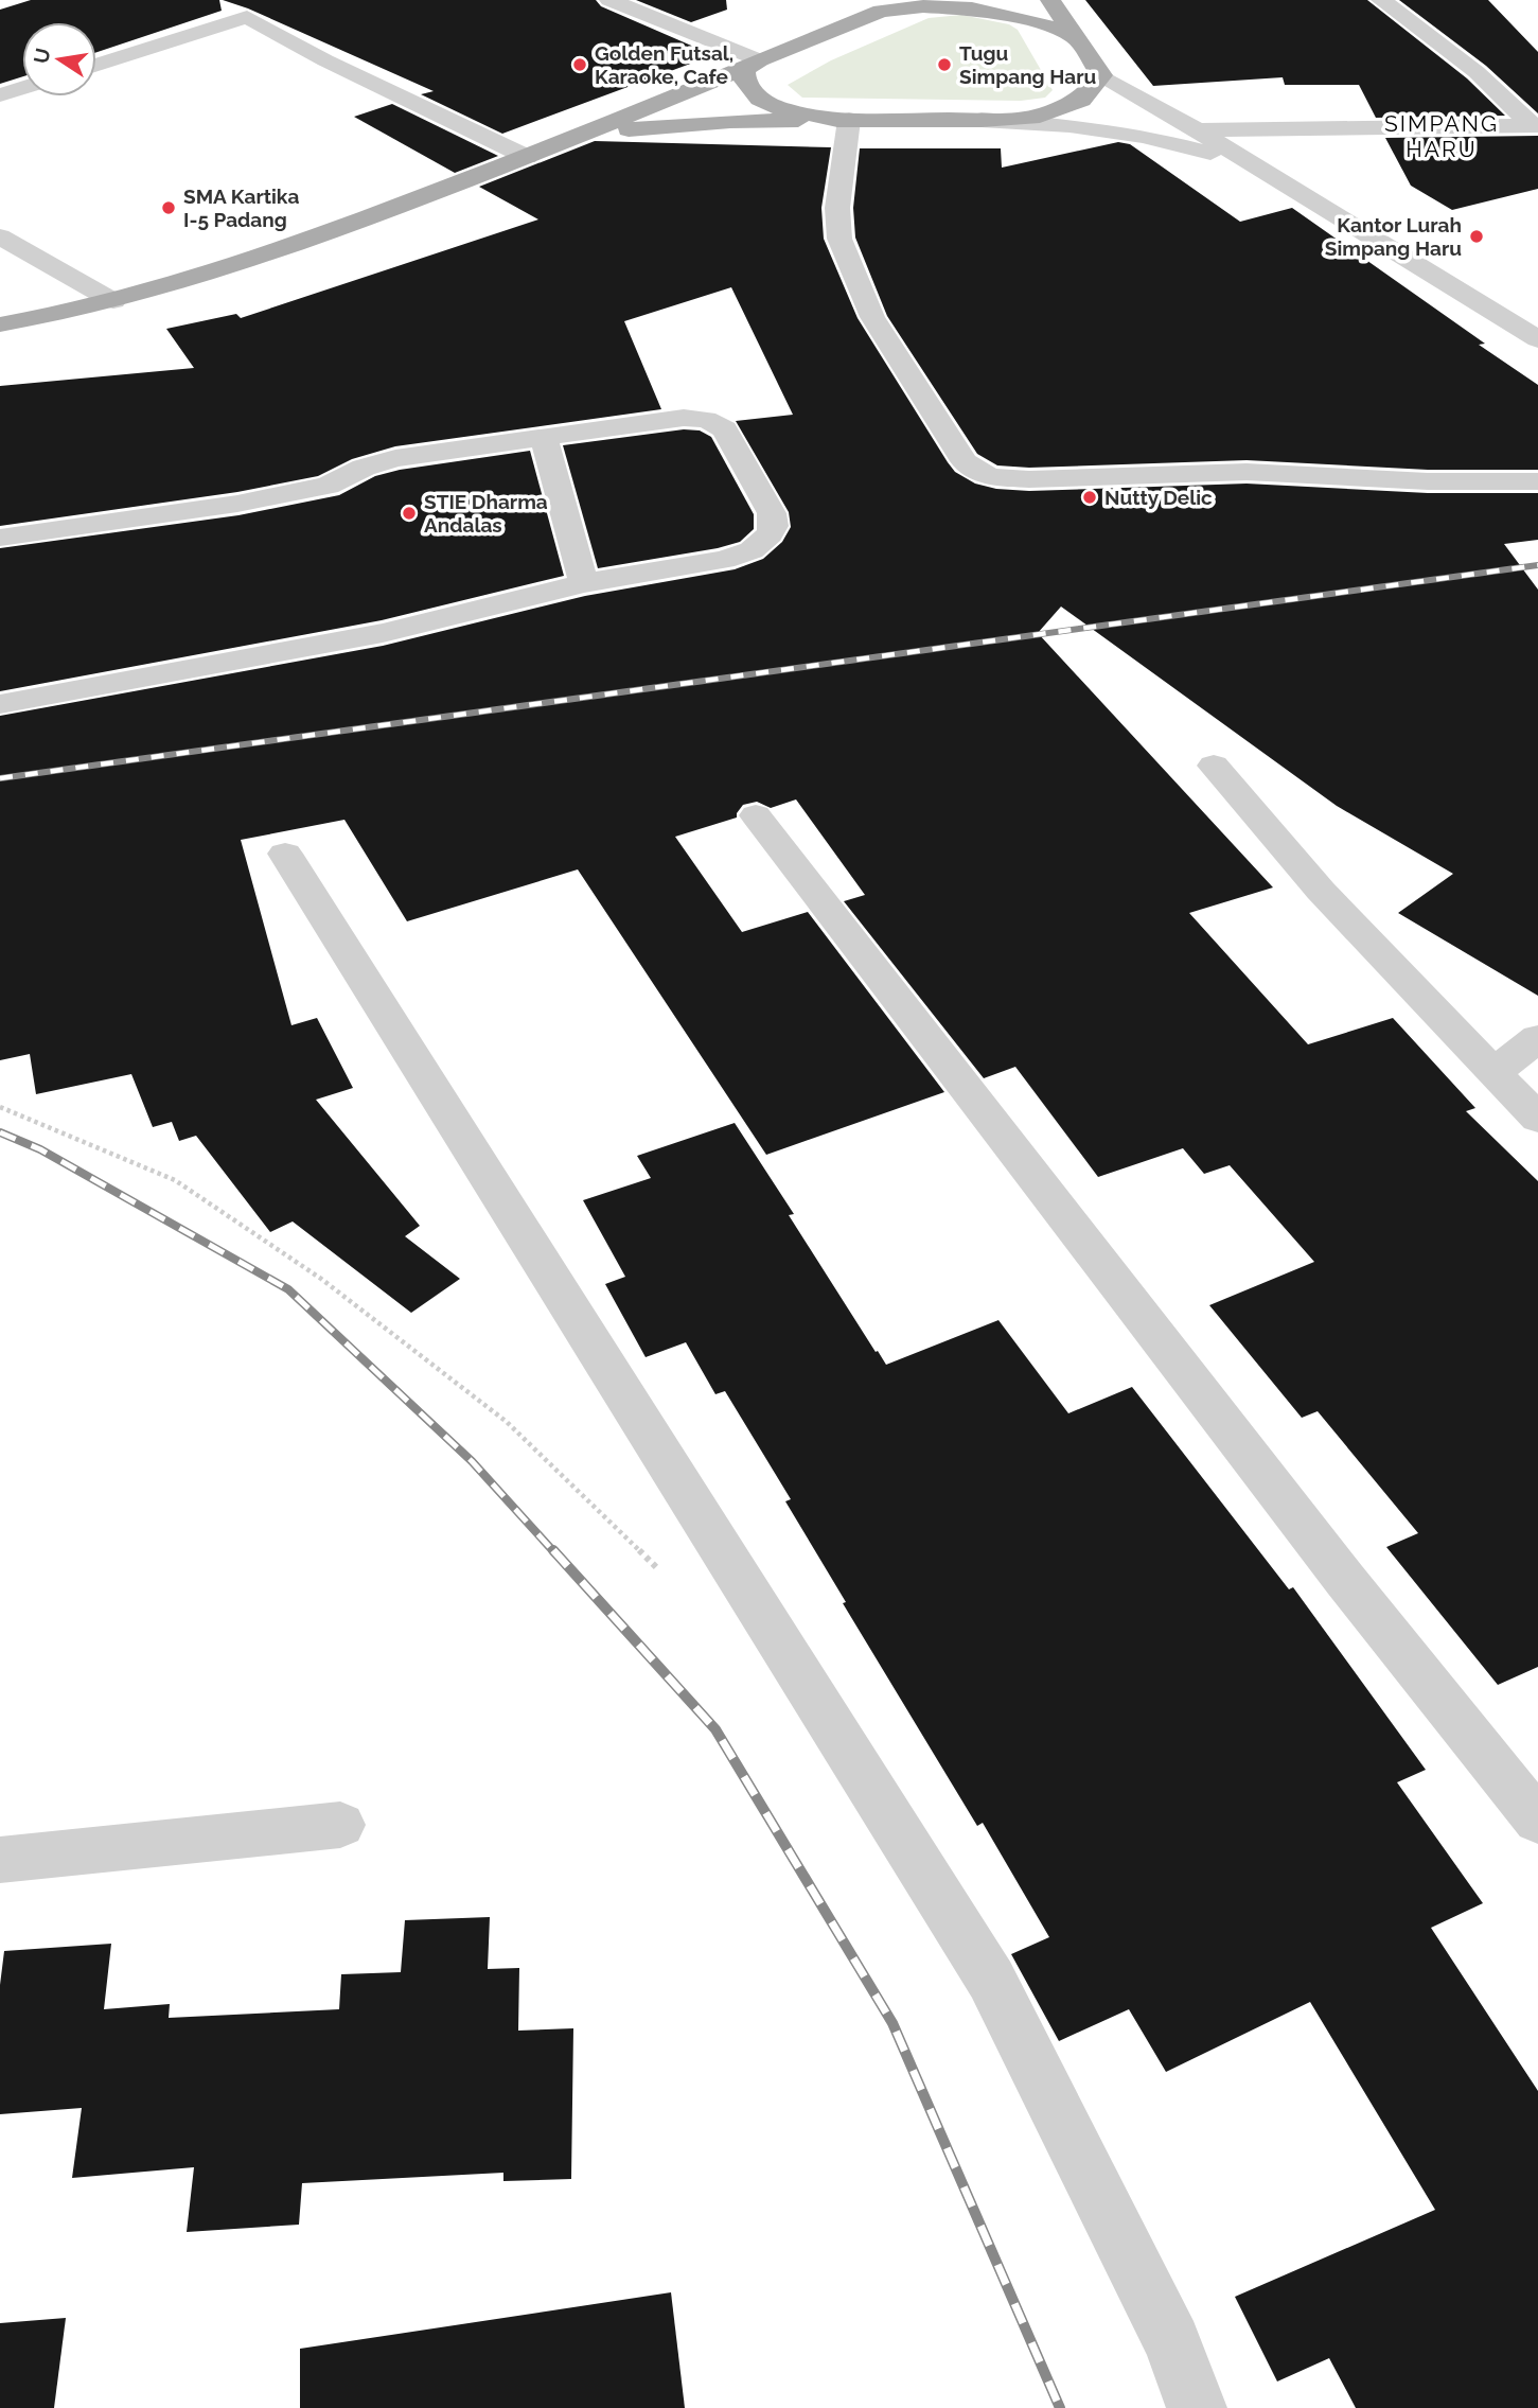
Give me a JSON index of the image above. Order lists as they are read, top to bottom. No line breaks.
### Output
{"districts":["SIMPANG HARU"],"places":["Golden Futsal, Karaoke, Cafe","Tugu Simpang Haru","SMA Kartika I-5 Padang","Kantor Lurah Simpang Haru","Nutty Delic","STIE Dharma Andalas"],"north":"left"}
